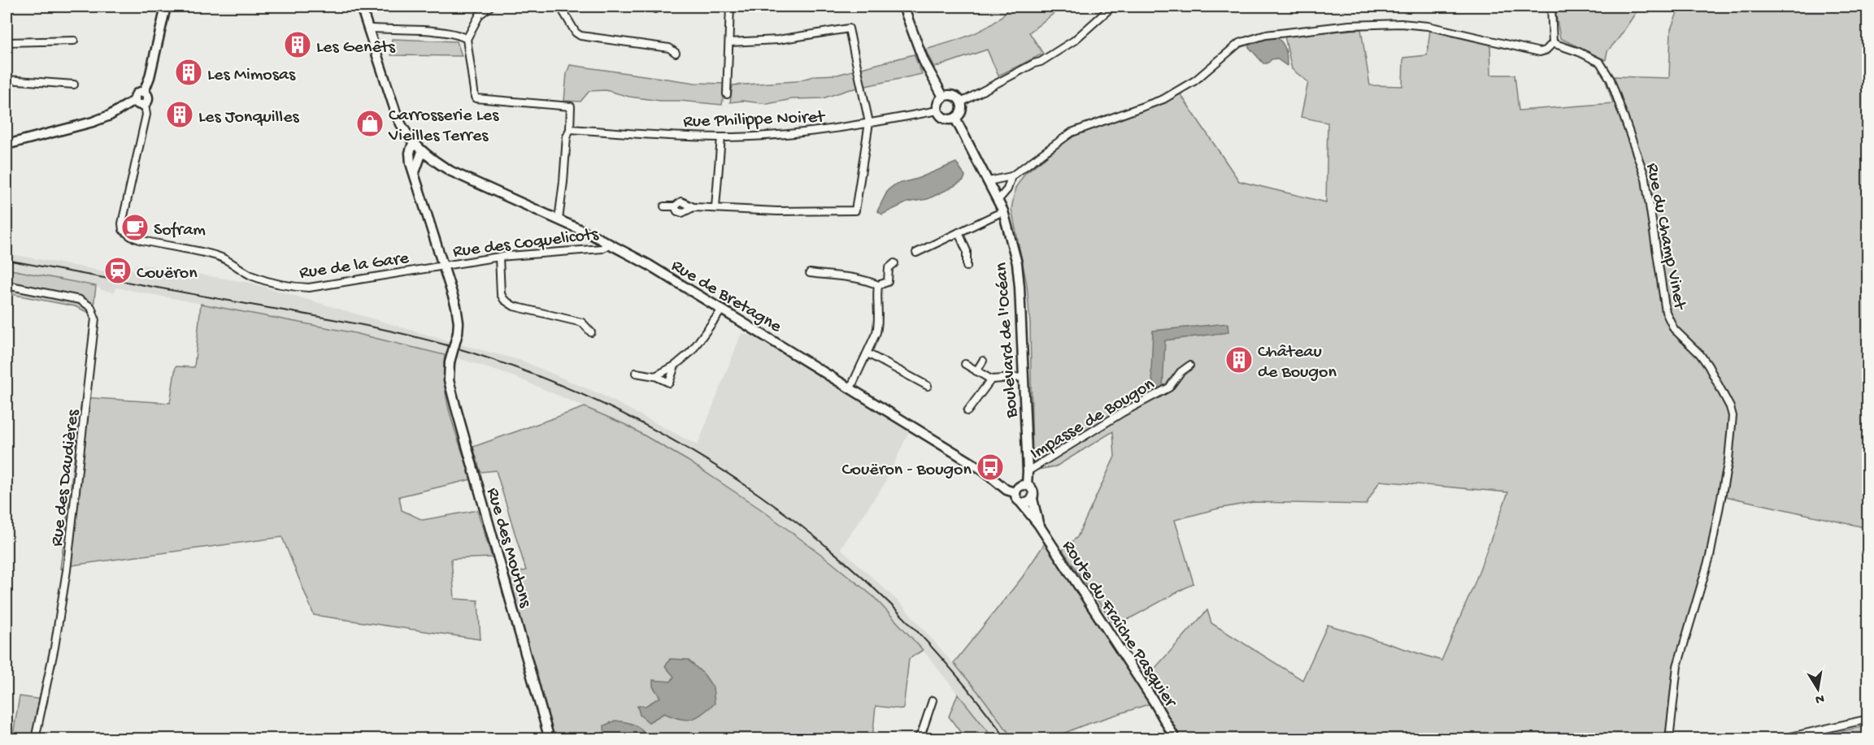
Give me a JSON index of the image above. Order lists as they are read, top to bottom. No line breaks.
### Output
{"streets":{"main road":["Rue de Bretagne","Boulevard de l'Océan","Rue des Moutons","Route du Fraîche Pasquier"],"street":["Rue Philippe Noiret","Rue du Champ Vinet","Rue des Coquelicots","Rue de la Gare","Impasse de Bougon","Rue des Daudières"]},"crossings":[["Rue Philippe Noiret","Boulevard de l'Océan"],["Rue des Coquelicots","Rue de la Gare"],["Rue des Coquelicots","Rue de Bretagne"],["Rue des Coquelicots","Rue des Moutons"],["Rue de la Gare","Rue des Moutons"],["Rue de Bretagne","Boulevard de l'Océan"],["Rue de Bretagne","Rue des Moutons"],["Rue de Bretagne","Route du Fraîche Pasquier"],["Boulevard de l'Océan","Impasse de Bougon"],["Boulevard de l'Océan","Route du Fraîche Pasquier"]],"places":{"building":["Les Genêts","Les Mimosas","Les Jonquilles","Château de Bougon"],"shop":["Carrosserie Les Vieilles Terres"],"cafe":["Sofram"],"station":["Couëron"],"bus stop":["Couëron - Bougon"]},"north":"bottom"}
